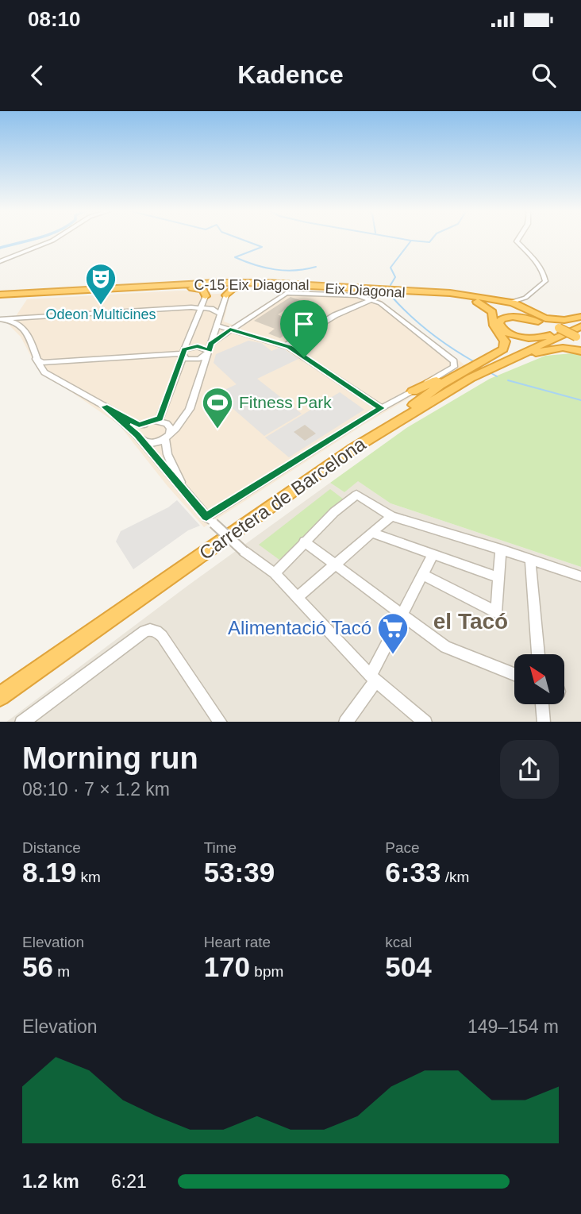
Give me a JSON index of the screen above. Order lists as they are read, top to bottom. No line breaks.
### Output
{"streets":{"highway":["C-15 Eix Diagonal","Eix Diagonal","Carretera de Barcelona"]},"crossings":[["C-15 Eix Diagonal","Eix Diagonal"]],"districts":["el Tacó"],"places":{"theatre":["Odeon Multicines"],"sports":["Fitness Park"],"supermarket":["Alimentació Tacó"]},"north":"top left","page":{"status":"08:10","header":"Kadence","heading":["Morning run","08:10 · 7 × 1.2 km"],"stats":[["Distance","8.19 km"],["Time","53:39"],["Pace","6:33 /km"],["Elevation","56 m"],["Heart rate","170 bpm"],["kcal","504"]],"chart":["Elevation","149–154 m"],"list":[{"name":"1.2 km","note":"6:21"}]}}
